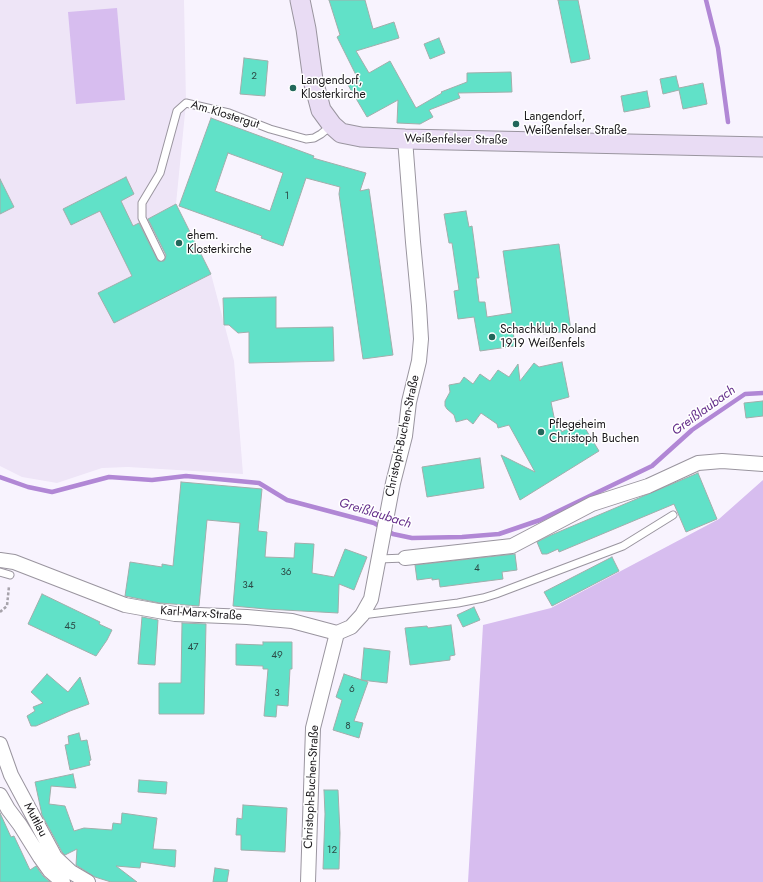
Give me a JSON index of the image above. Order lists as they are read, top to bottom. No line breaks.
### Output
{"streets":{"street":["Weißenfelser Straße","Christoph-Buchen-Straße","Karl-Marx-Straße","Muttlau"],"lane":["Am Klostergut"]},"crossings":[["Am Klostergut","Weißenfelser Straße"],["Weißenfelser Straße","Christoph-Buchen-Straße"],["Christoph-Buchen-Straße","Karl-Marx-Straße"]],"water":["Greißlaubach"],"places":["Langendorf, Klosterkirche","Langendorf, Weißenfelser Straße","ehem. Klosterkirche","Schachklub Roland 1919 Weißenfels","Pflegeheim Christoph Buchen"],"house_numbers":["2","1","4","36","34","45","47","49","6","3","8","12"]}
